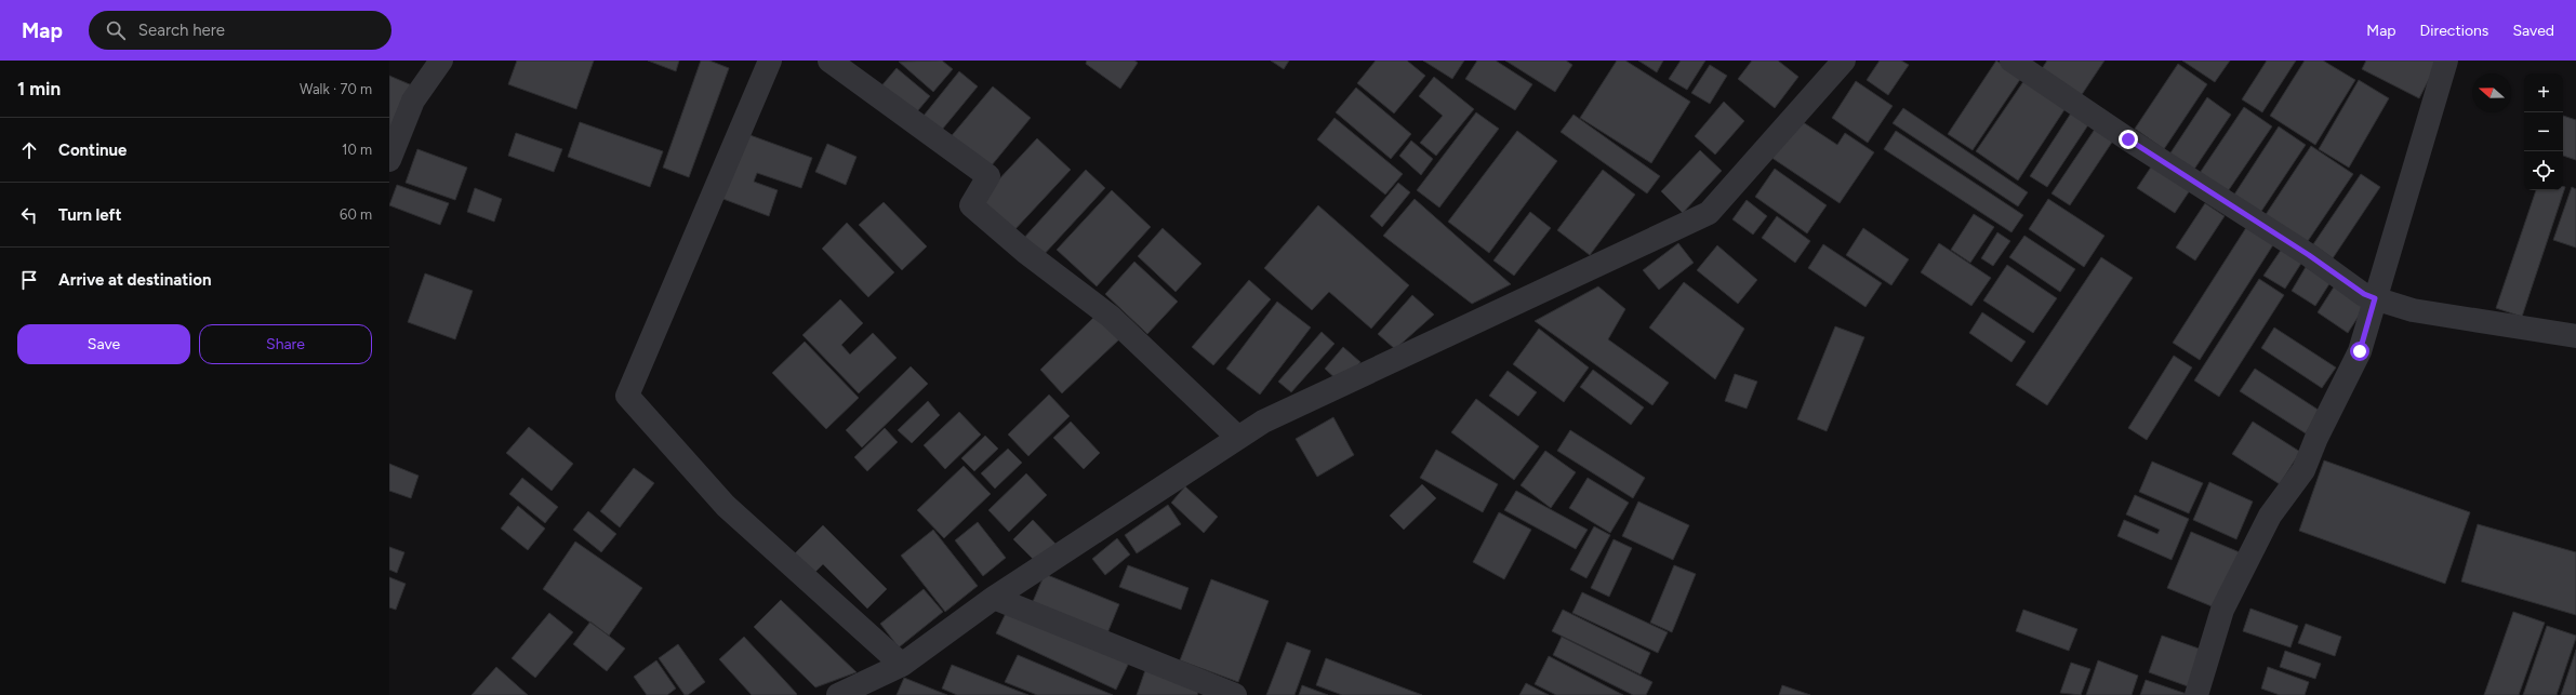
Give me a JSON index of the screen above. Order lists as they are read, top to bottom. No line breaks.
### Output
{"north":"left","page":{"header":"Map","search":"Search here","nav":["Map","Directions","Saved"],"heading":["1 min","Walk · 70 m"],"map_buttons":["+","−"],"list":[["Continue","10 m"],["Turn left","60 m"],"Arrive at destination"],"buttons":["Save","Share"]}}
